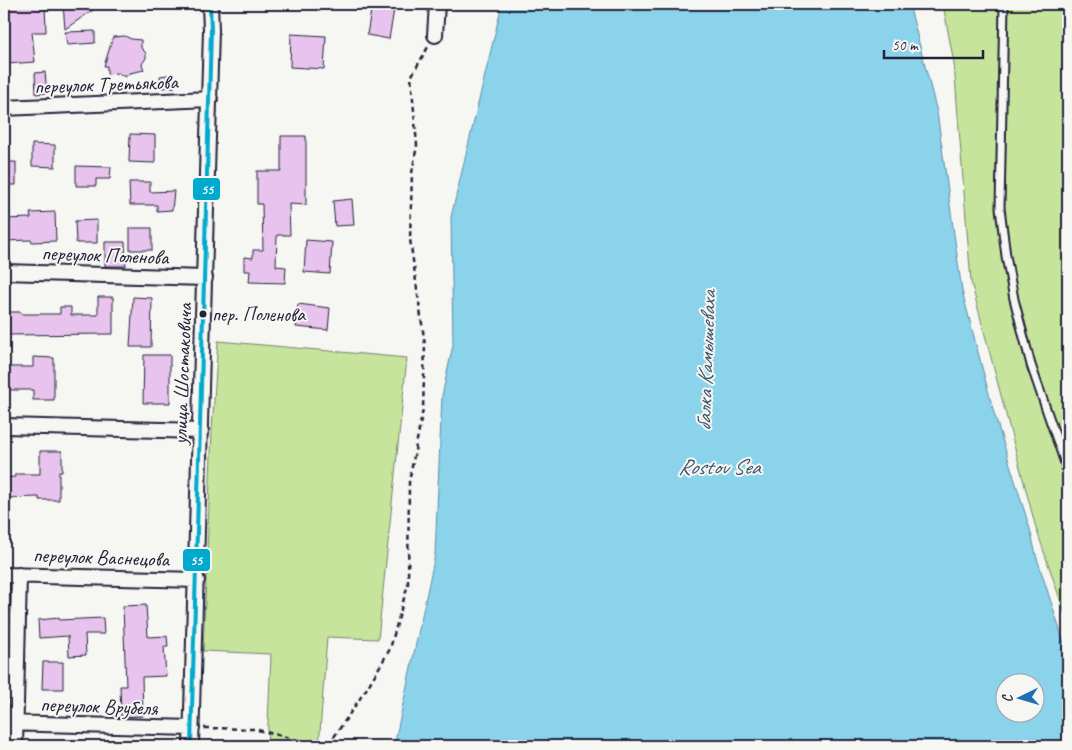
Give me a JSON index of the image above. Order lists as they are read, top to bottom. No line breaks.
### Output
{"streets":{"street":["переулок Третьякова","переулок Поленова","улица Шостаковича","переулок Васнецова","переулок Врубеля"]},"crossings":[["переулок Третьякова","улица Шостаковича"],["переулок Поленова","улица Шостаковича"],["улица Шостаковича","переулок Васнецова"],["улица Шостаковича","переулок Врубеля"]],"water":["балка Камышеваха","Rostov Sea"],"places":["пер. Поленова"],"lines":["transit line 55"],"scale_bar":"50 m","north":"left"}
